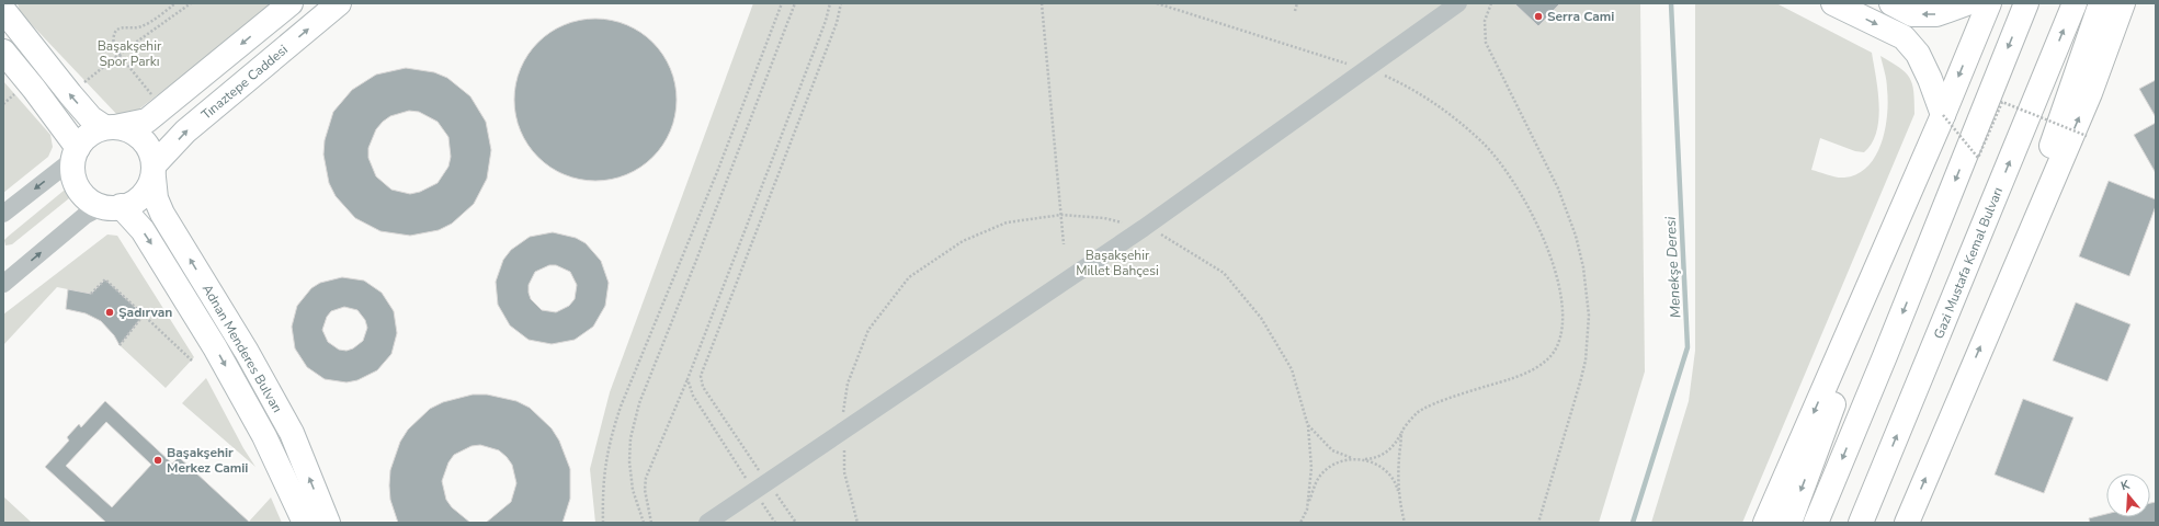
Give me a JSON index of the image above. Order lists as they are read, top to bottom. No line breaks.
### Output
{"streets":{"main road":["Tınaztepe Caddesi","Gazi Mustafa Kemal Bulvarı","Adnan Menderes Bulvarı"]},"crossings":[["Tınaztepe Caddesi","Adnan Menderes Bulvarı"]],"water":["Menekşe Deresi"],"parks":["Başakşehir Spor Parkı","Başakşehir Millet Bahçesi"],"places":["Serra Cami","Şadırvan","Başakşehir Merkez Camii"],"north":"top"}
